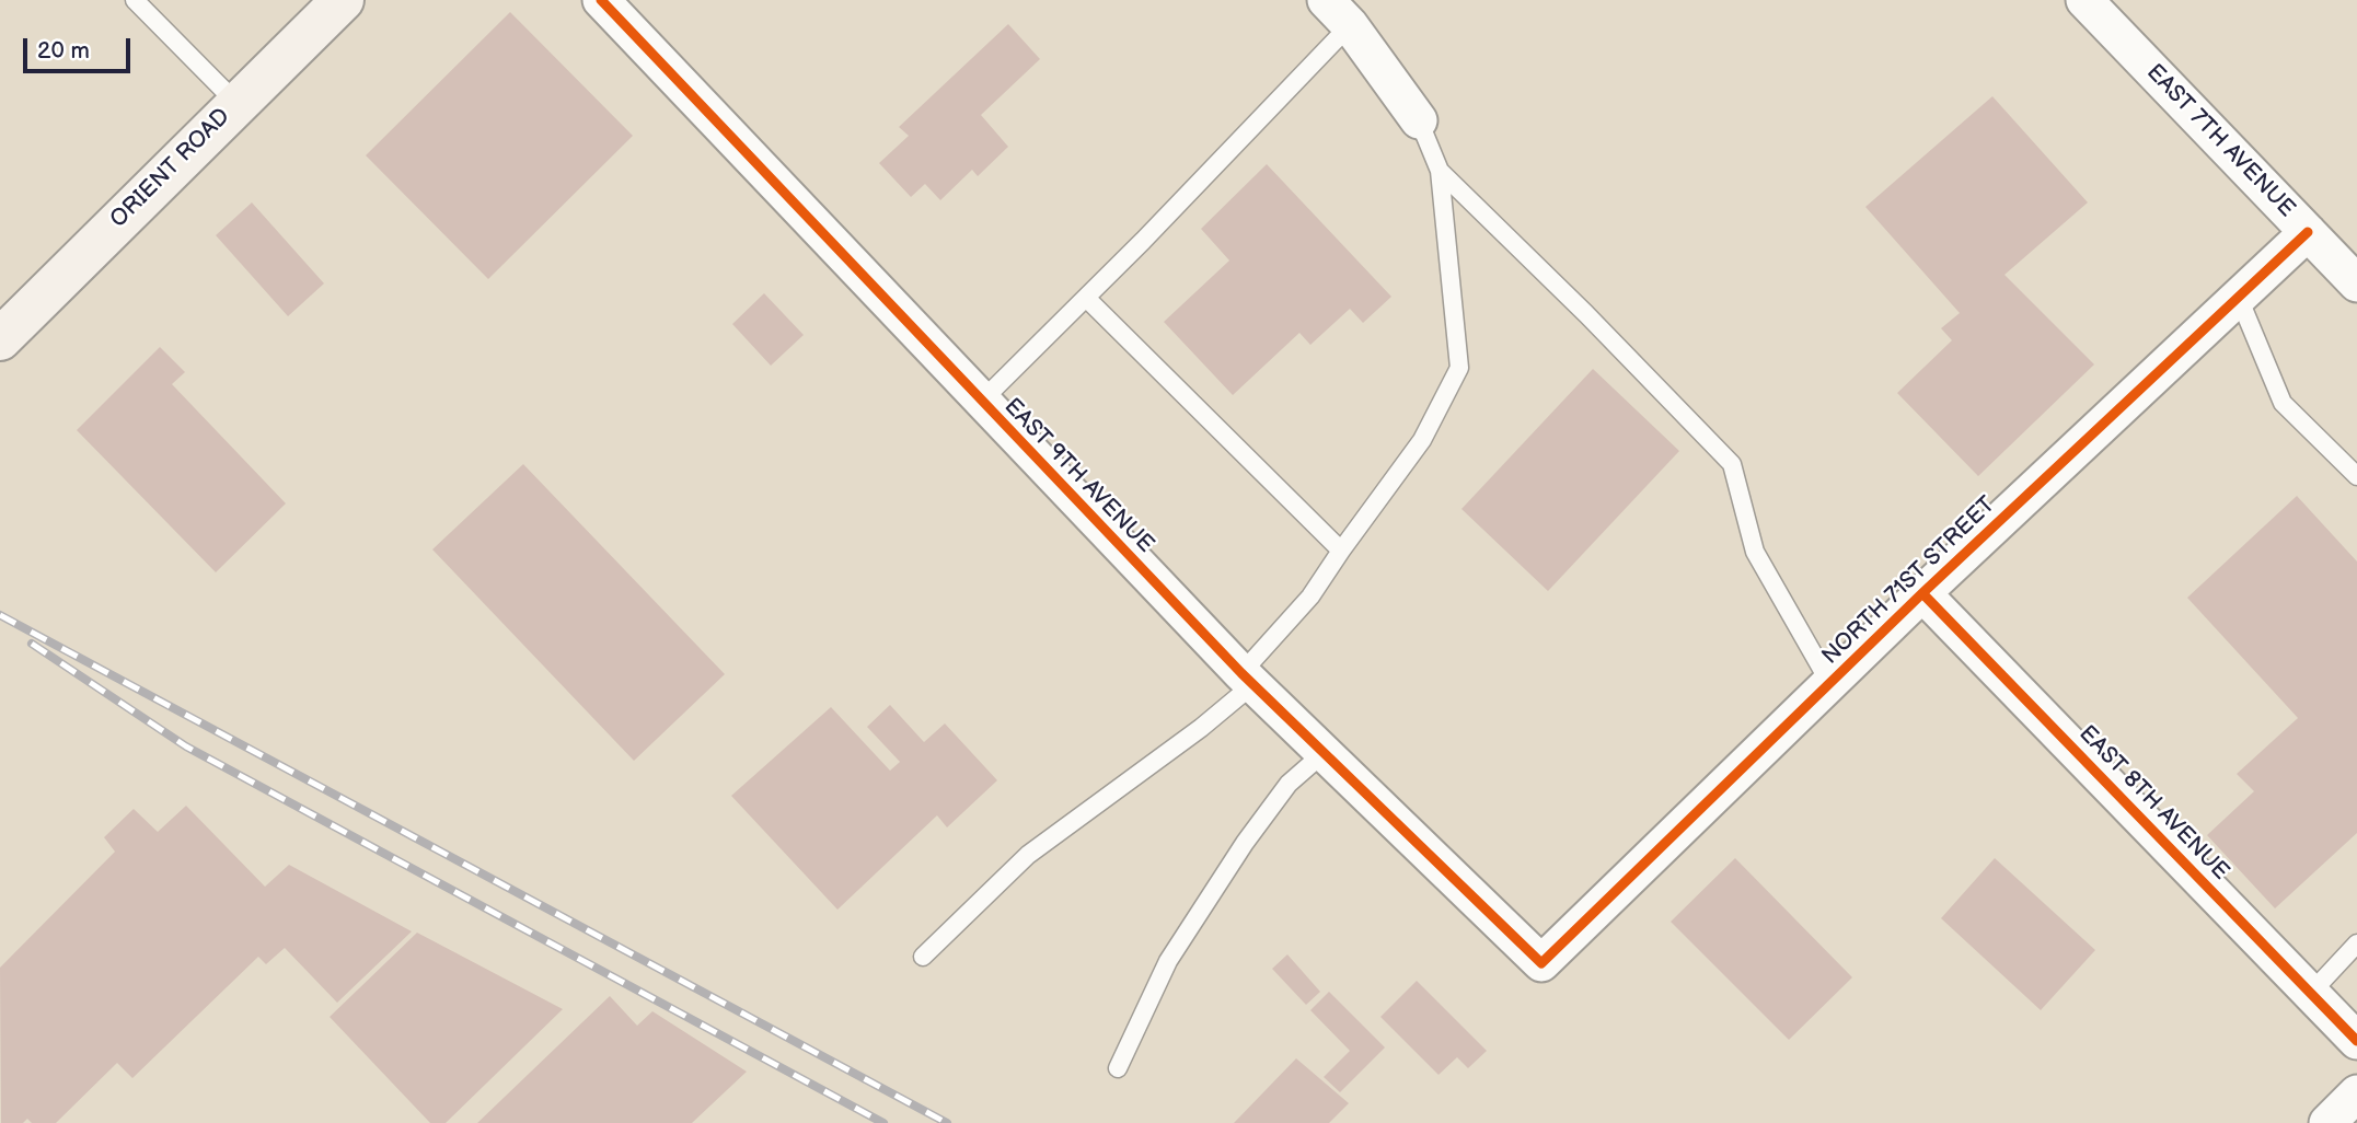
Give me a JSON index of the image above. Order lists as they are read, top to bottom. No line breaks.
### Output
{"streets":{"street":["EAST 7TH AVENUE","ORIENT ROAD","EAST 9TH AVENUE","NORTH 71ST STREET","EAST 8TH AVENUE"]},"crossings":[["EAST 7TH AVENUE","NORTH 71ST STREET"],["EAST 9TH AVENUE","NORTH 71ST STREET"],["NORTH 71ST STREET","EAST 8TH AVENUE"]],"scale_bar":"20 m"}
